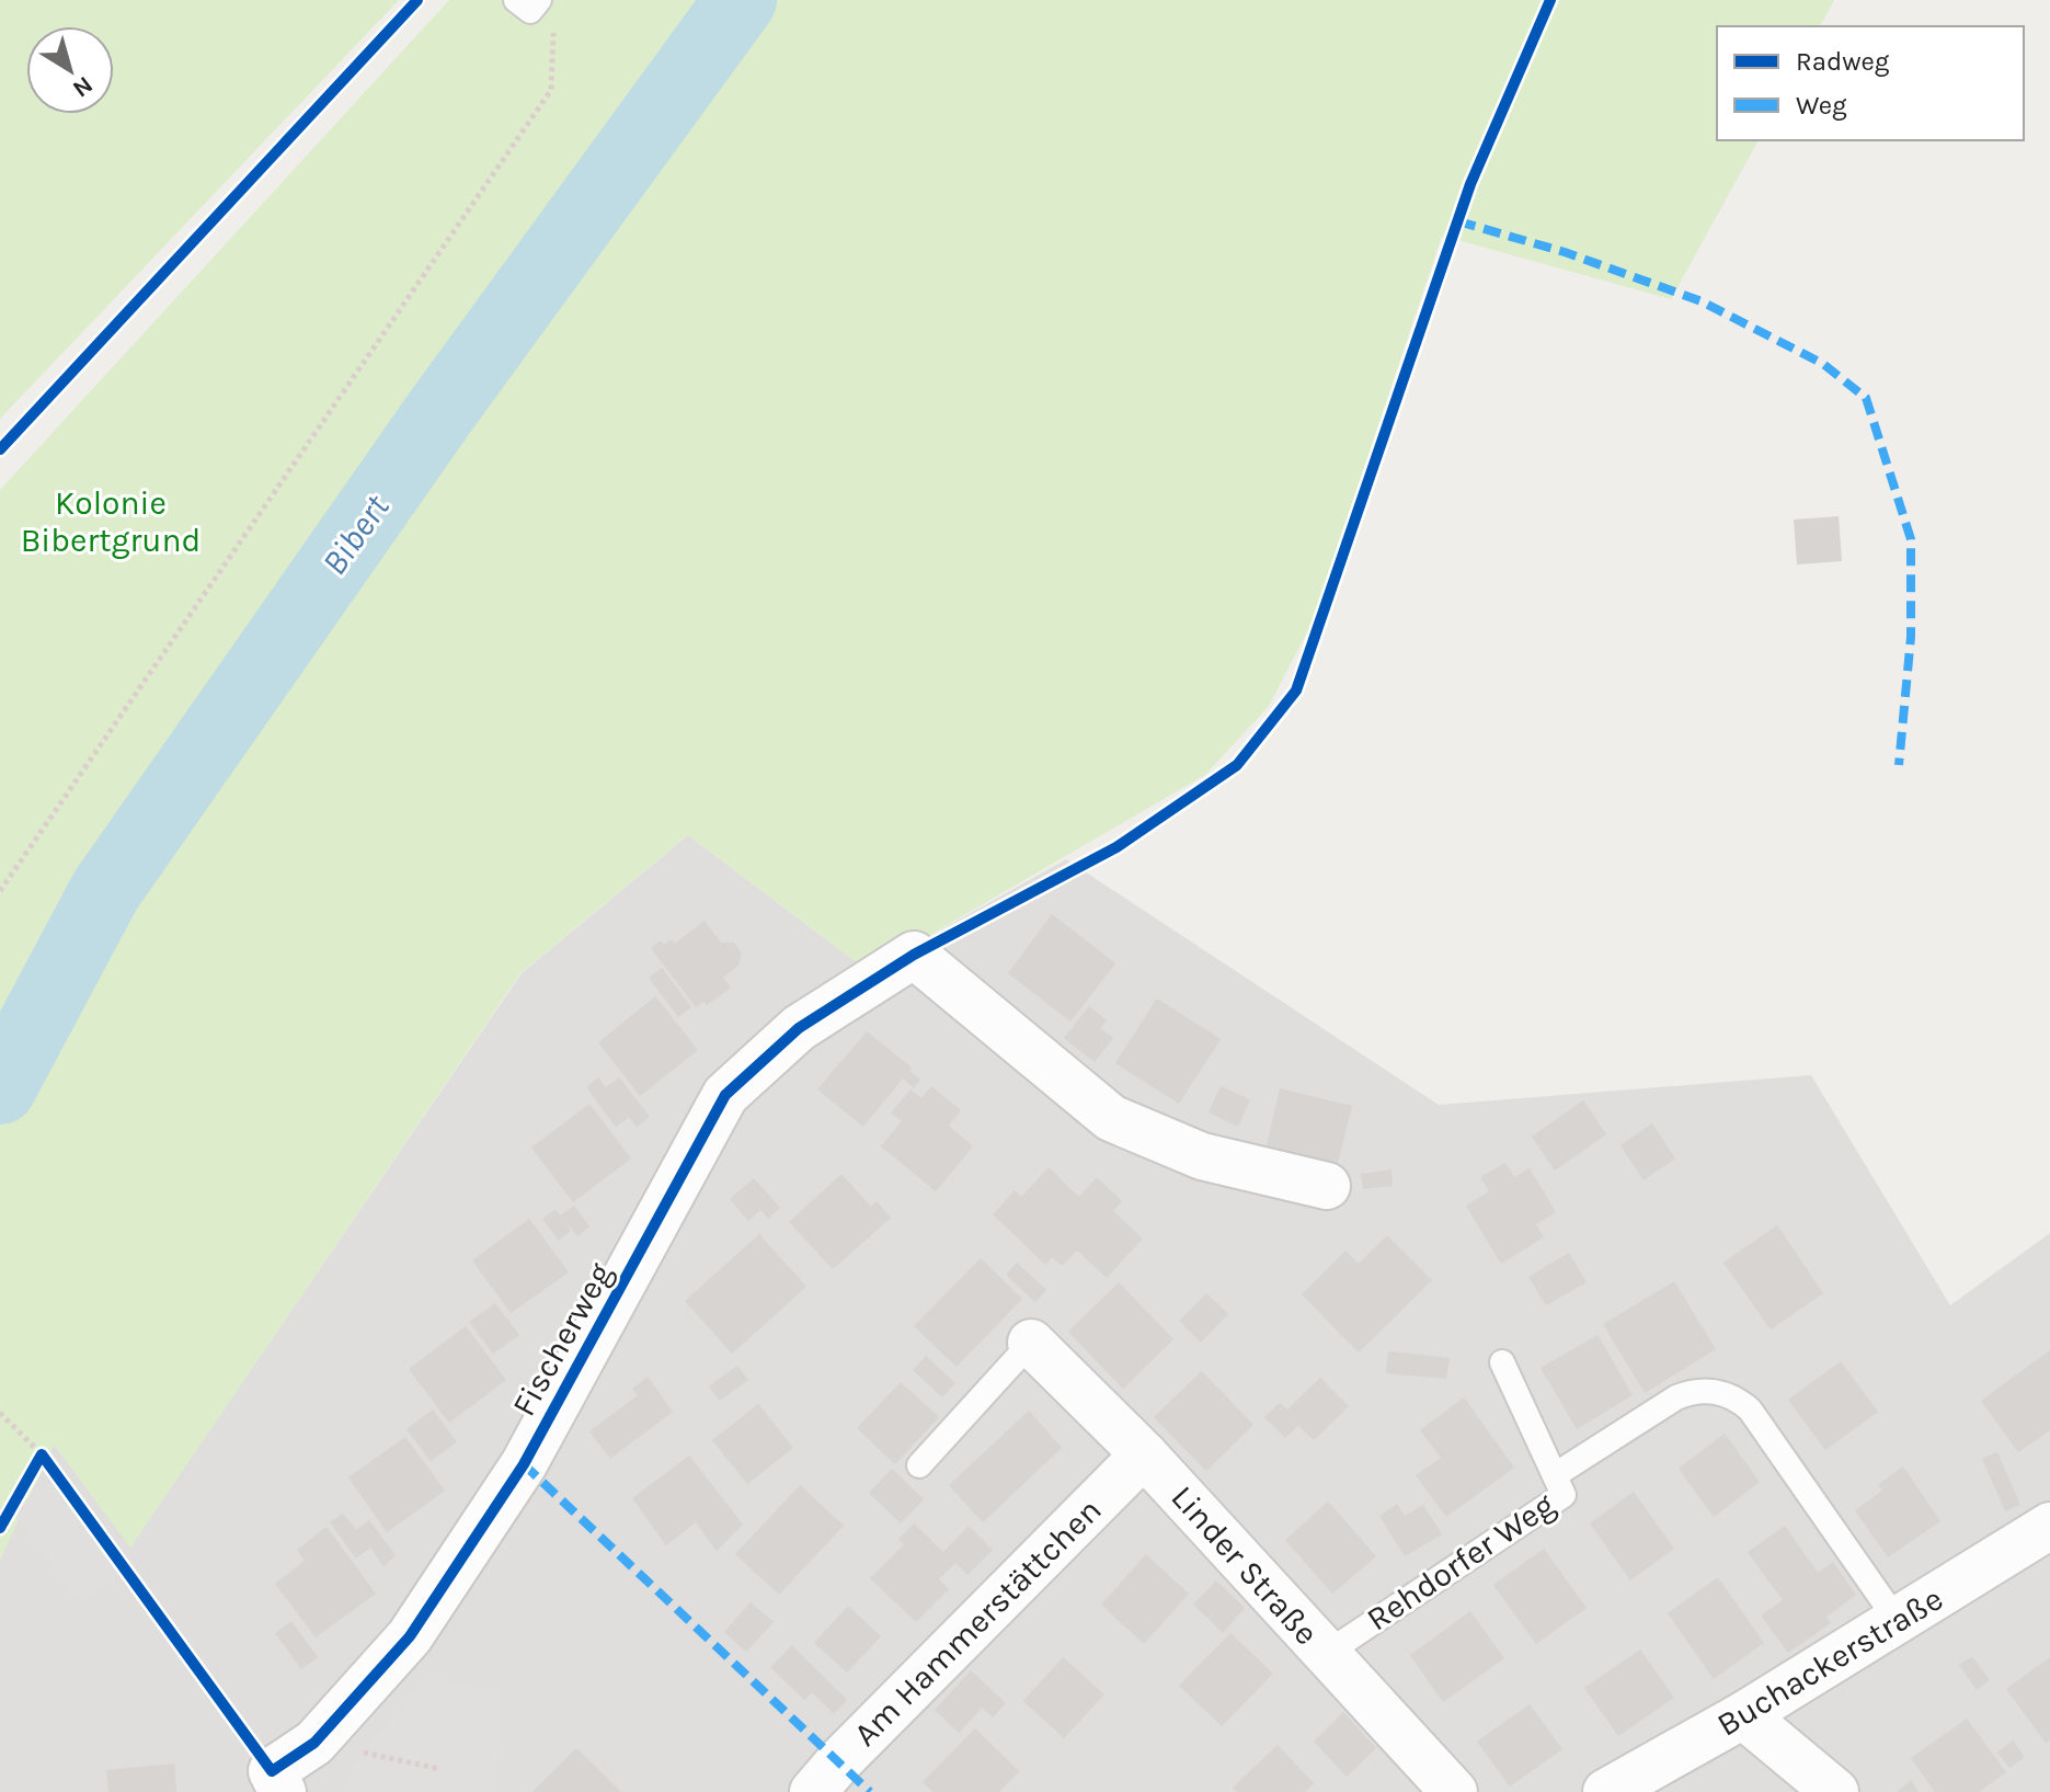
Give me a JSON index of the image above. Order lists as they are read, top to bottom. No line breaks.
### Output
{"streets":{"street":["Fischerweg","Linder Straße","Am Hammerstättchen","Buchackerstraße"],"lane":["Rehdorfer Weg"]},"crossings":[["Rehdorfer Weg","Linder Straße"],["Linder Straße","Am Hammerstättchen"]],"water":["Bibert"],"parks":["Kolonie Bibertgrund"],"legend":["Radweg","Weg"],"north":"bottom right"}
